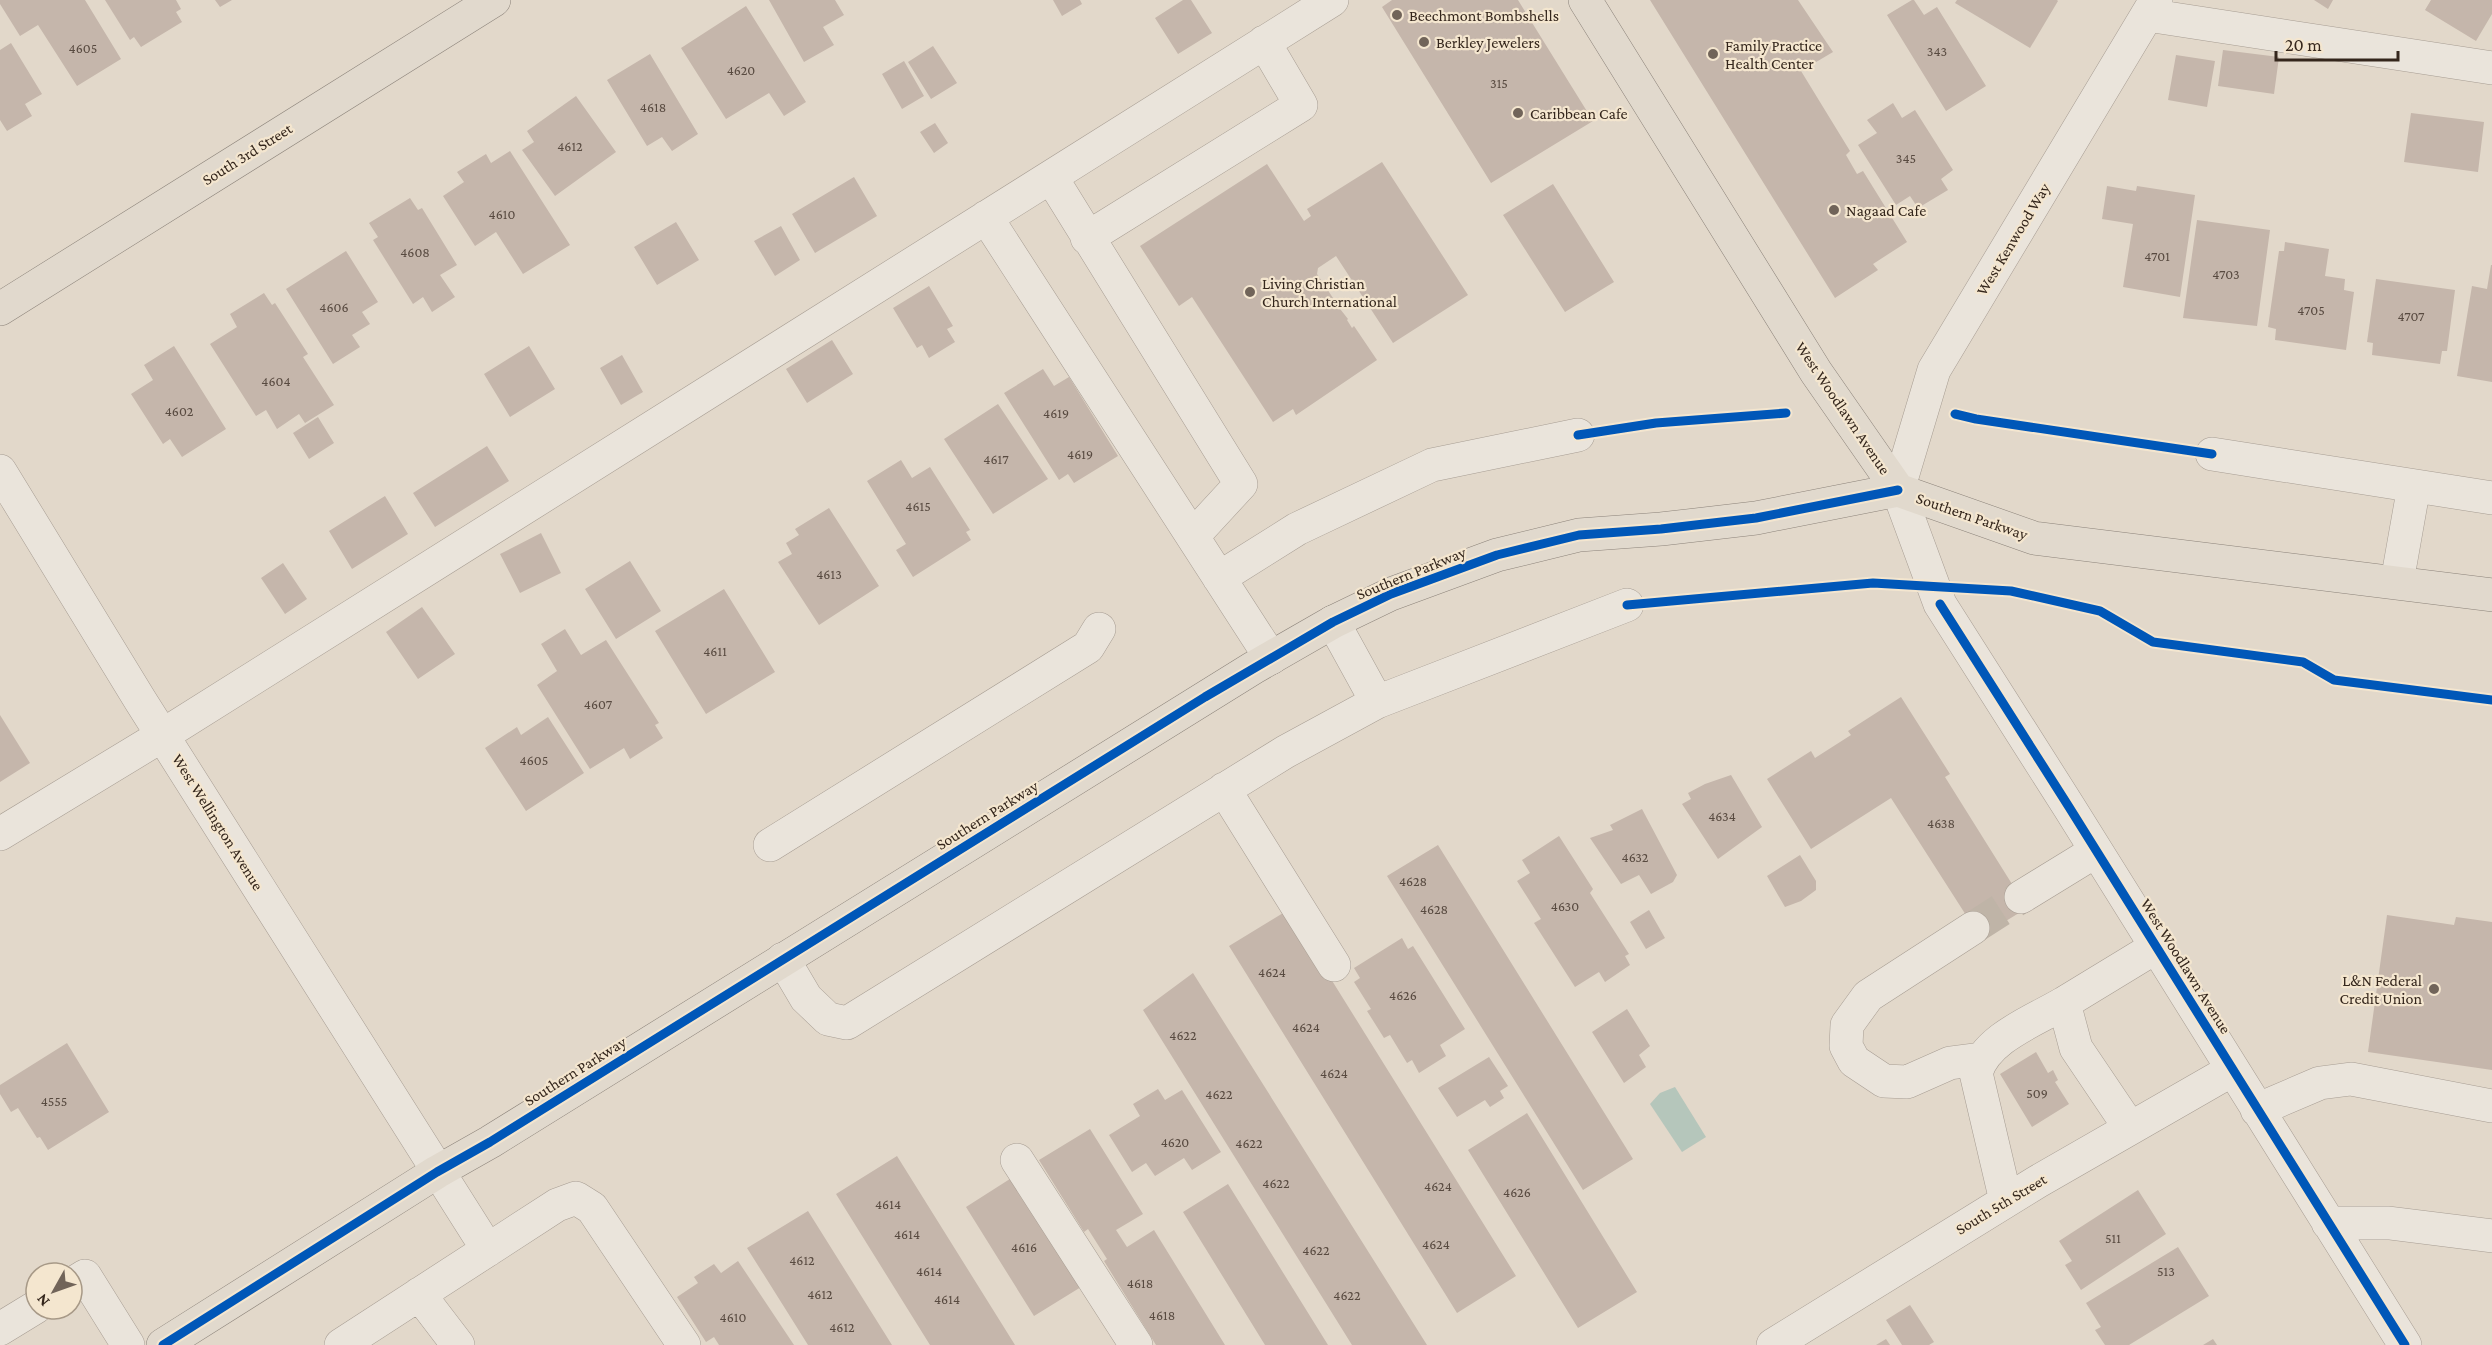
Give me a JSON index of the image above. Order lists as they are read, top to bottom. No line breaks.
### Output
{"streets":{"main road":["South 3rd Street","West Woodlawn Avenue","Southern Parkway"],"street":["West Kenwood Way","West Wellington Avenue","South 5th Street"]},"crossings":[["West Kenwood Way","West Woodlawn Avenue"],["West Kenwood Way","Southern Parkway"],["West Woodlawn Avenue","Southern Parkway"],["West Woodlawn Avenue","South 5th Street"],["Southern Parkway","West Wellington Avenue"]],"places":["Beechmont Bombshells","Berkley Jewelers","Family Practice Health Center","Caribbean Cafe","Nagaad Cafe","Living Christian Church International","L&N Federal Credit Union"],"house_numbers":["4605","343","4620","315","4618","4612","345","4610","4608","4701","4703","4606","4705","4707","4604","4602","4619","4619","4617","4615","4613","4611","4607","4605","4634","4638","4632","4628","4630","4628","4624","4626","4624","4622","4624","509","4622","4555","4620","4622","4622","4624","4626","4614","4614","511","4624","4616","4622","4612","4614","513","4618","4612","4622","4614","4618","4610","4612"],"scale_bar":"20 m","north":"bottom left"}
